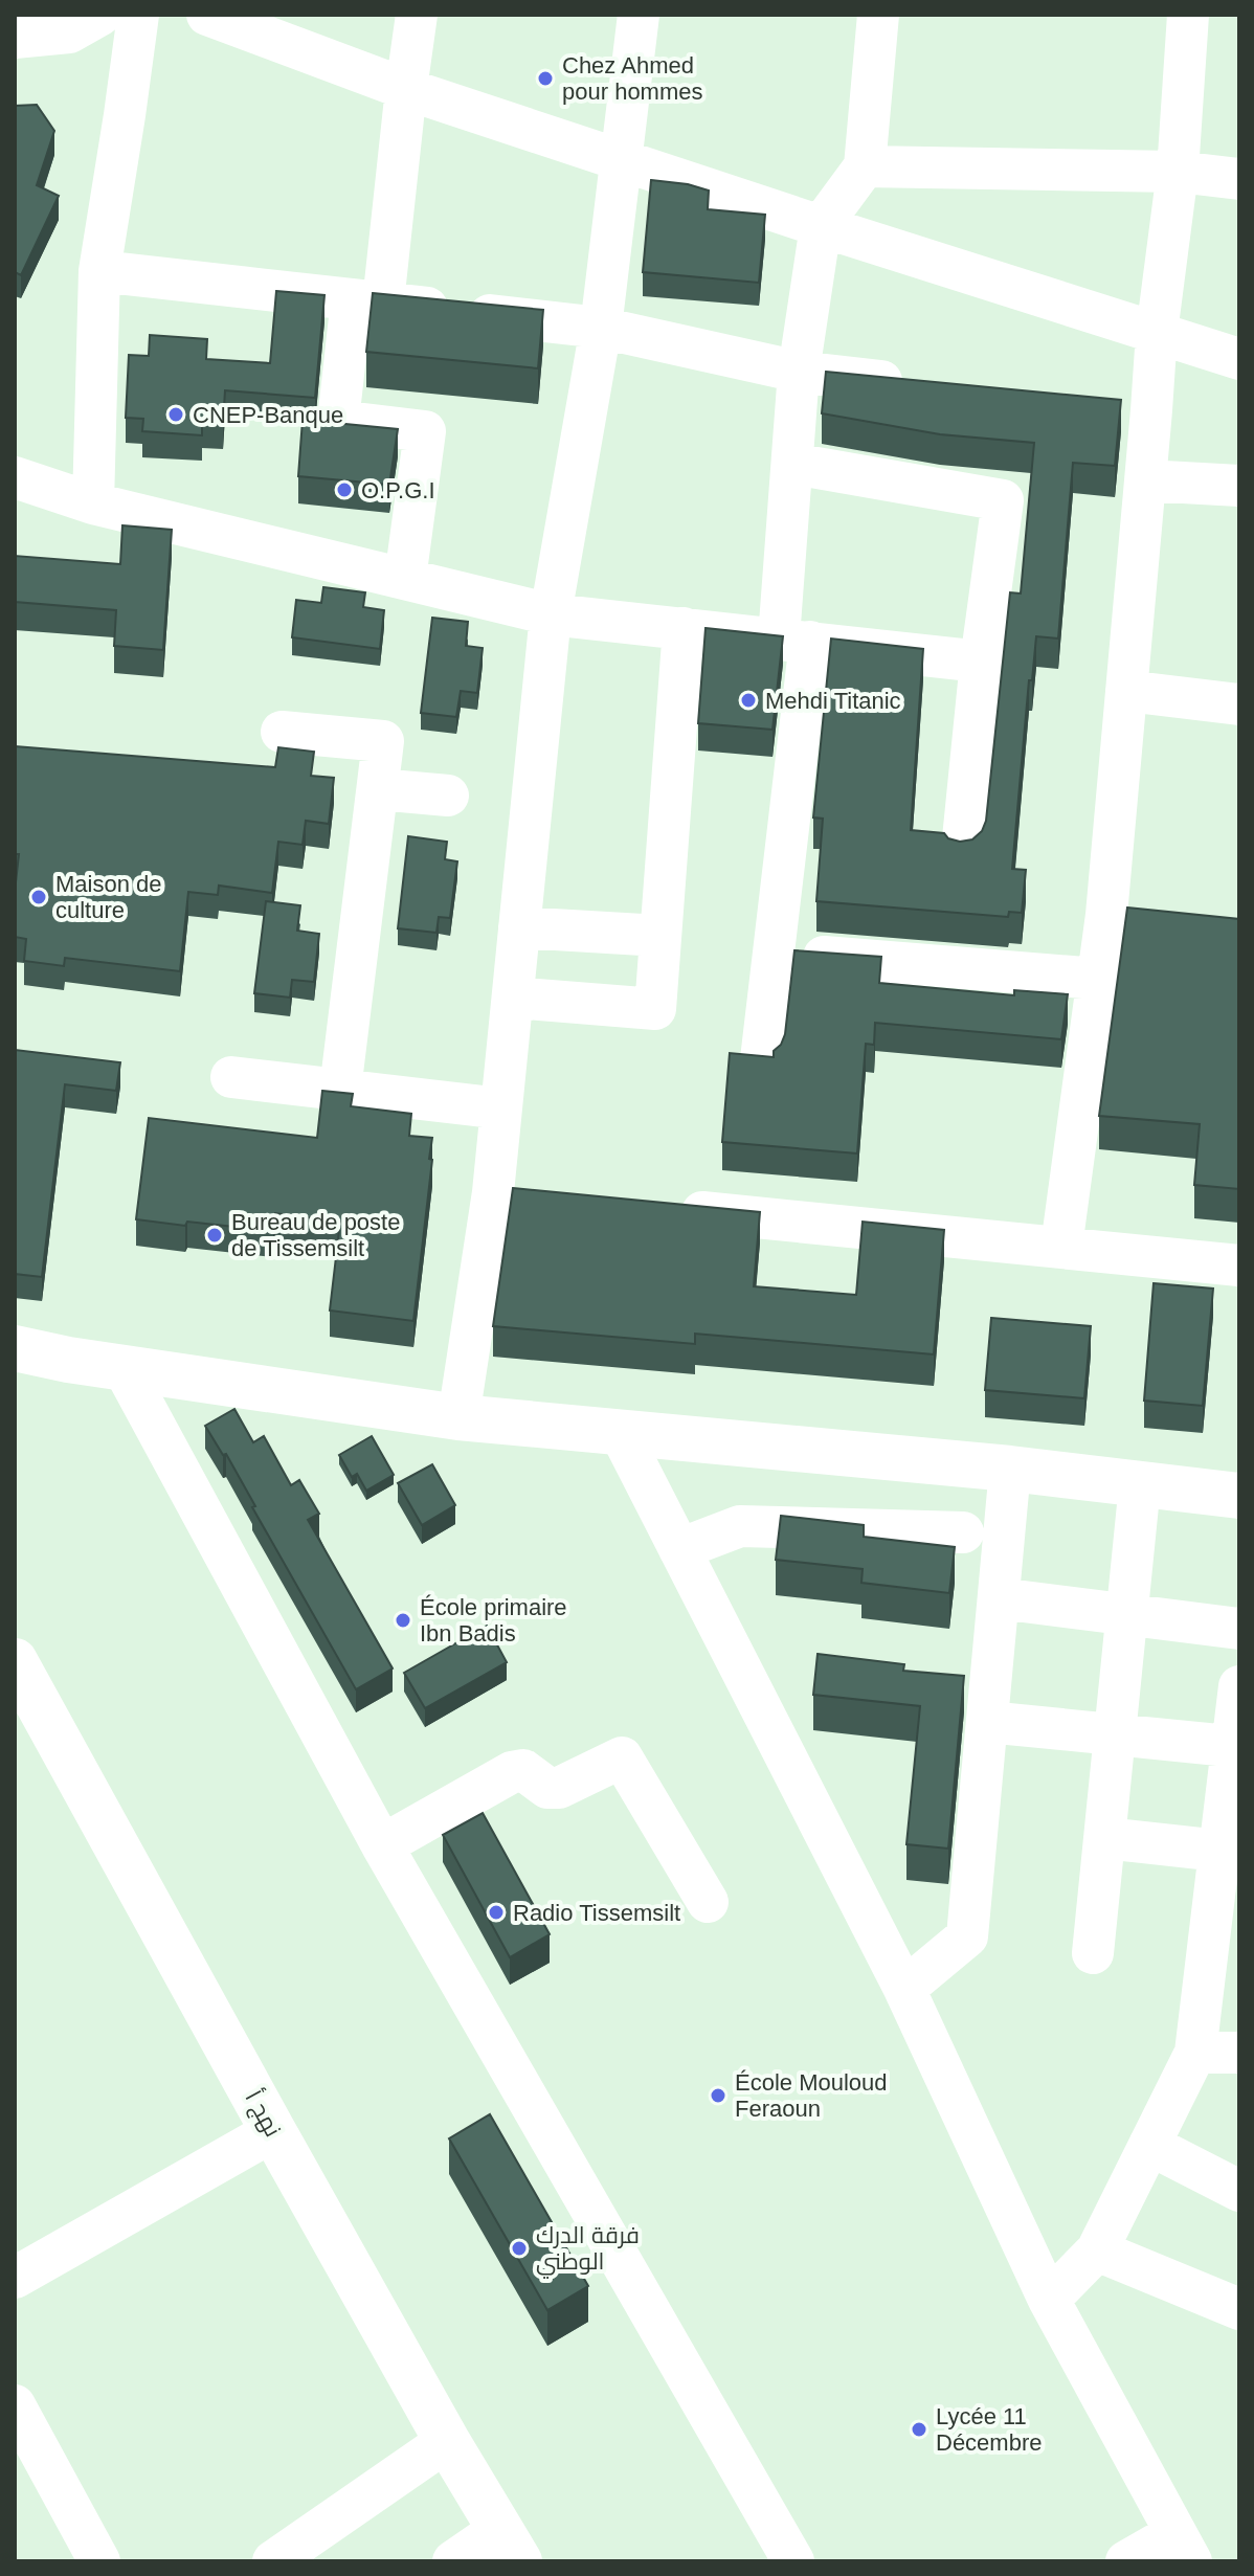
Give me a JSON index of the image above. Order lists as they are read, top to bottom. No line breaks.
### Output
{"streets":{"main road":["نهج أ"]},"places":["Chez Ahmed pour hommes","CNEP-Banque","O.P.G.I","Mehdi Titanic","Maison de culture","Bureau de poste de Tissemsilt","École primaire Ibn Badis","Radio Tissemsilt","École Mouloud Feraoun","فرقة الدرك الوطني","Lycée 11 Décembre"]}
